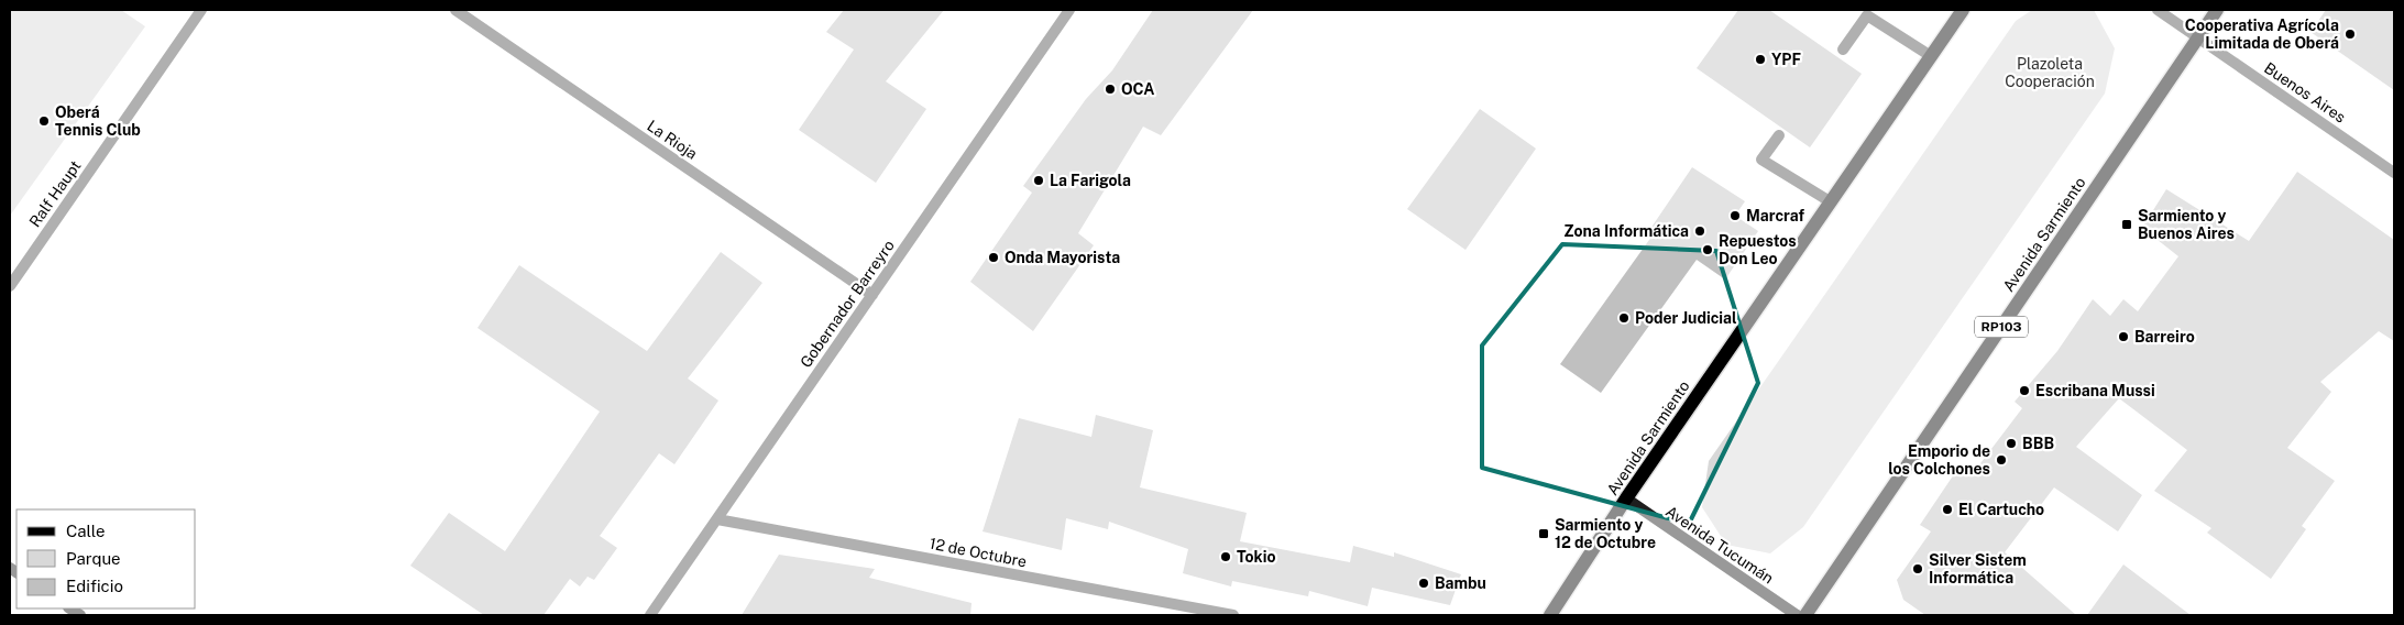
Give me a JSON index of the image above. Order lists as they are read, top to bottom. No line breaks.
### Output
{"streets":{"main road":["Avenida Sarmiento","RP103","Avenida Tucumán"],"street":["Buenos Aires","La Rioja","Ralf Haupt","Gobernador Barreyro","12 de Octubre"]},"crossings":[["Buenos Aires","Avenida Sarmiento"],["La Rioja","Gobernador Barreyro"],["Avenida Sarmiento","Avenida Tucumán"],["Gobernador Barreyro","12 de Octubre"]],"parks":["Plazoleta Cooperación"],"places":{"other":["Cooperativa Agrícola Limitada de Oberá","YPF","OCA","Oberá Tennis Club","La Farigola","Marcraf","Zona Informática","Repuestos Don Leo","Onda Mayorista","Poder Judicial","Barreiro","Escribana Mussi","BBB","Emporio de los Colchones","El Cartucho","Tokio","Silver Sistem Informática","Bambu"],"transit":["Sarmiento y Buenos Aires","Sarmiento y 12 de Octubre"]},"legend":["Calle","Parque","Edificio"]}
